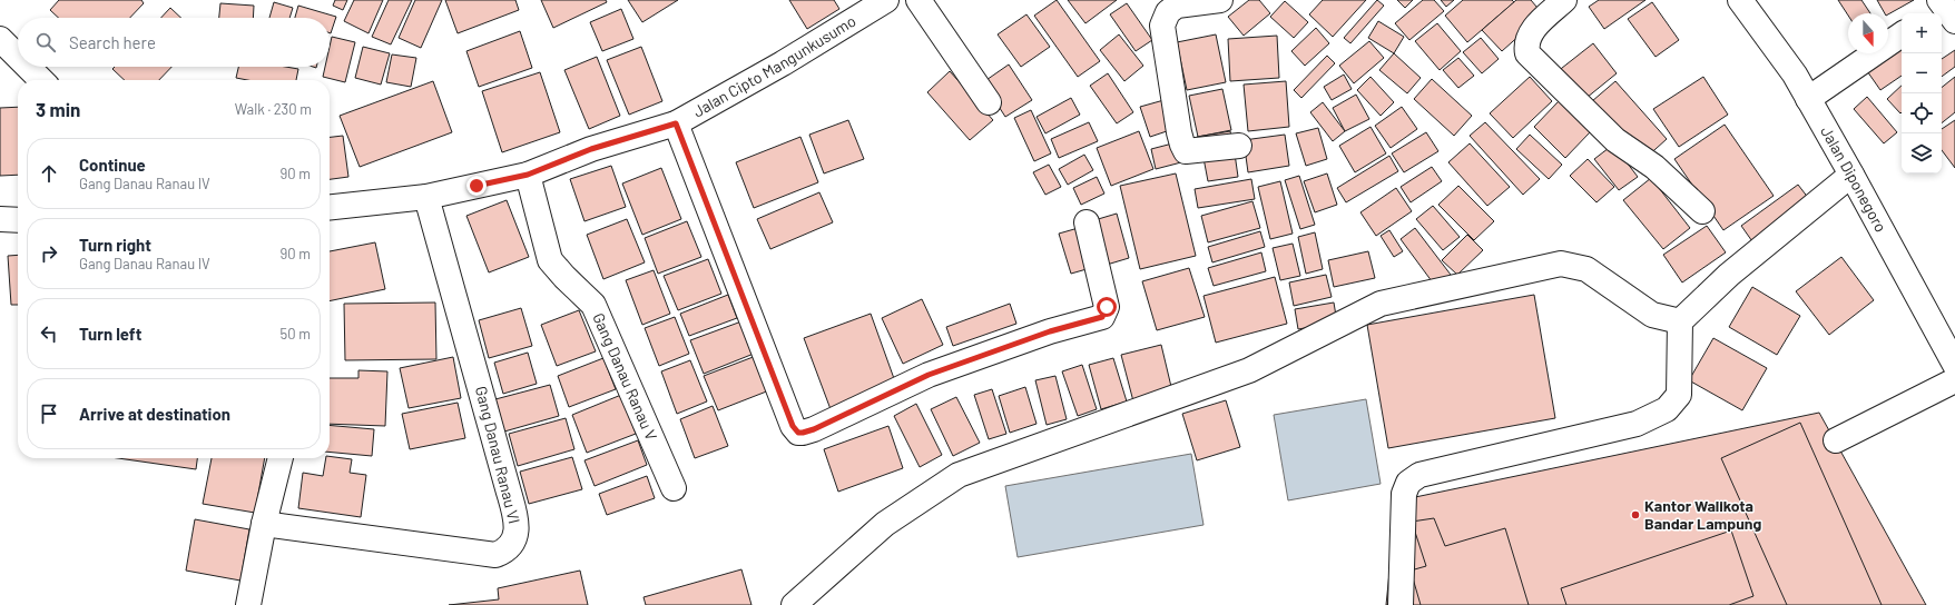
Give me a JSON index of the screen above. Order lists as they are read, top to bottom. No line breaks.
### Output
{"streets":{"street":["Jalan Cipto Mangunkusumo","Jalan Diponegoro","Gang Danau Ranau V","Gang Danau Ranau VI"]},"crossings":[["Jalan Cipto Mangunkusumo","Gang Danau Ranau V"],["Jalan Cipto Mangunkusumo","Gang Danau Ranau VI"]],"places":["Kantor Walikota Bandar Lampung"],"north":"bottom","page":{"map_buttons":["+","−"],"search":"Search here","heading":["3 min","Walk · 230 m"],"list":[["Continue","Gang Danau Ranau IV","90 m"],["Turn right","Gang Danau Ranau IV","90 m"],["Turn left","50 m"],"Arrive at destination"]}}
